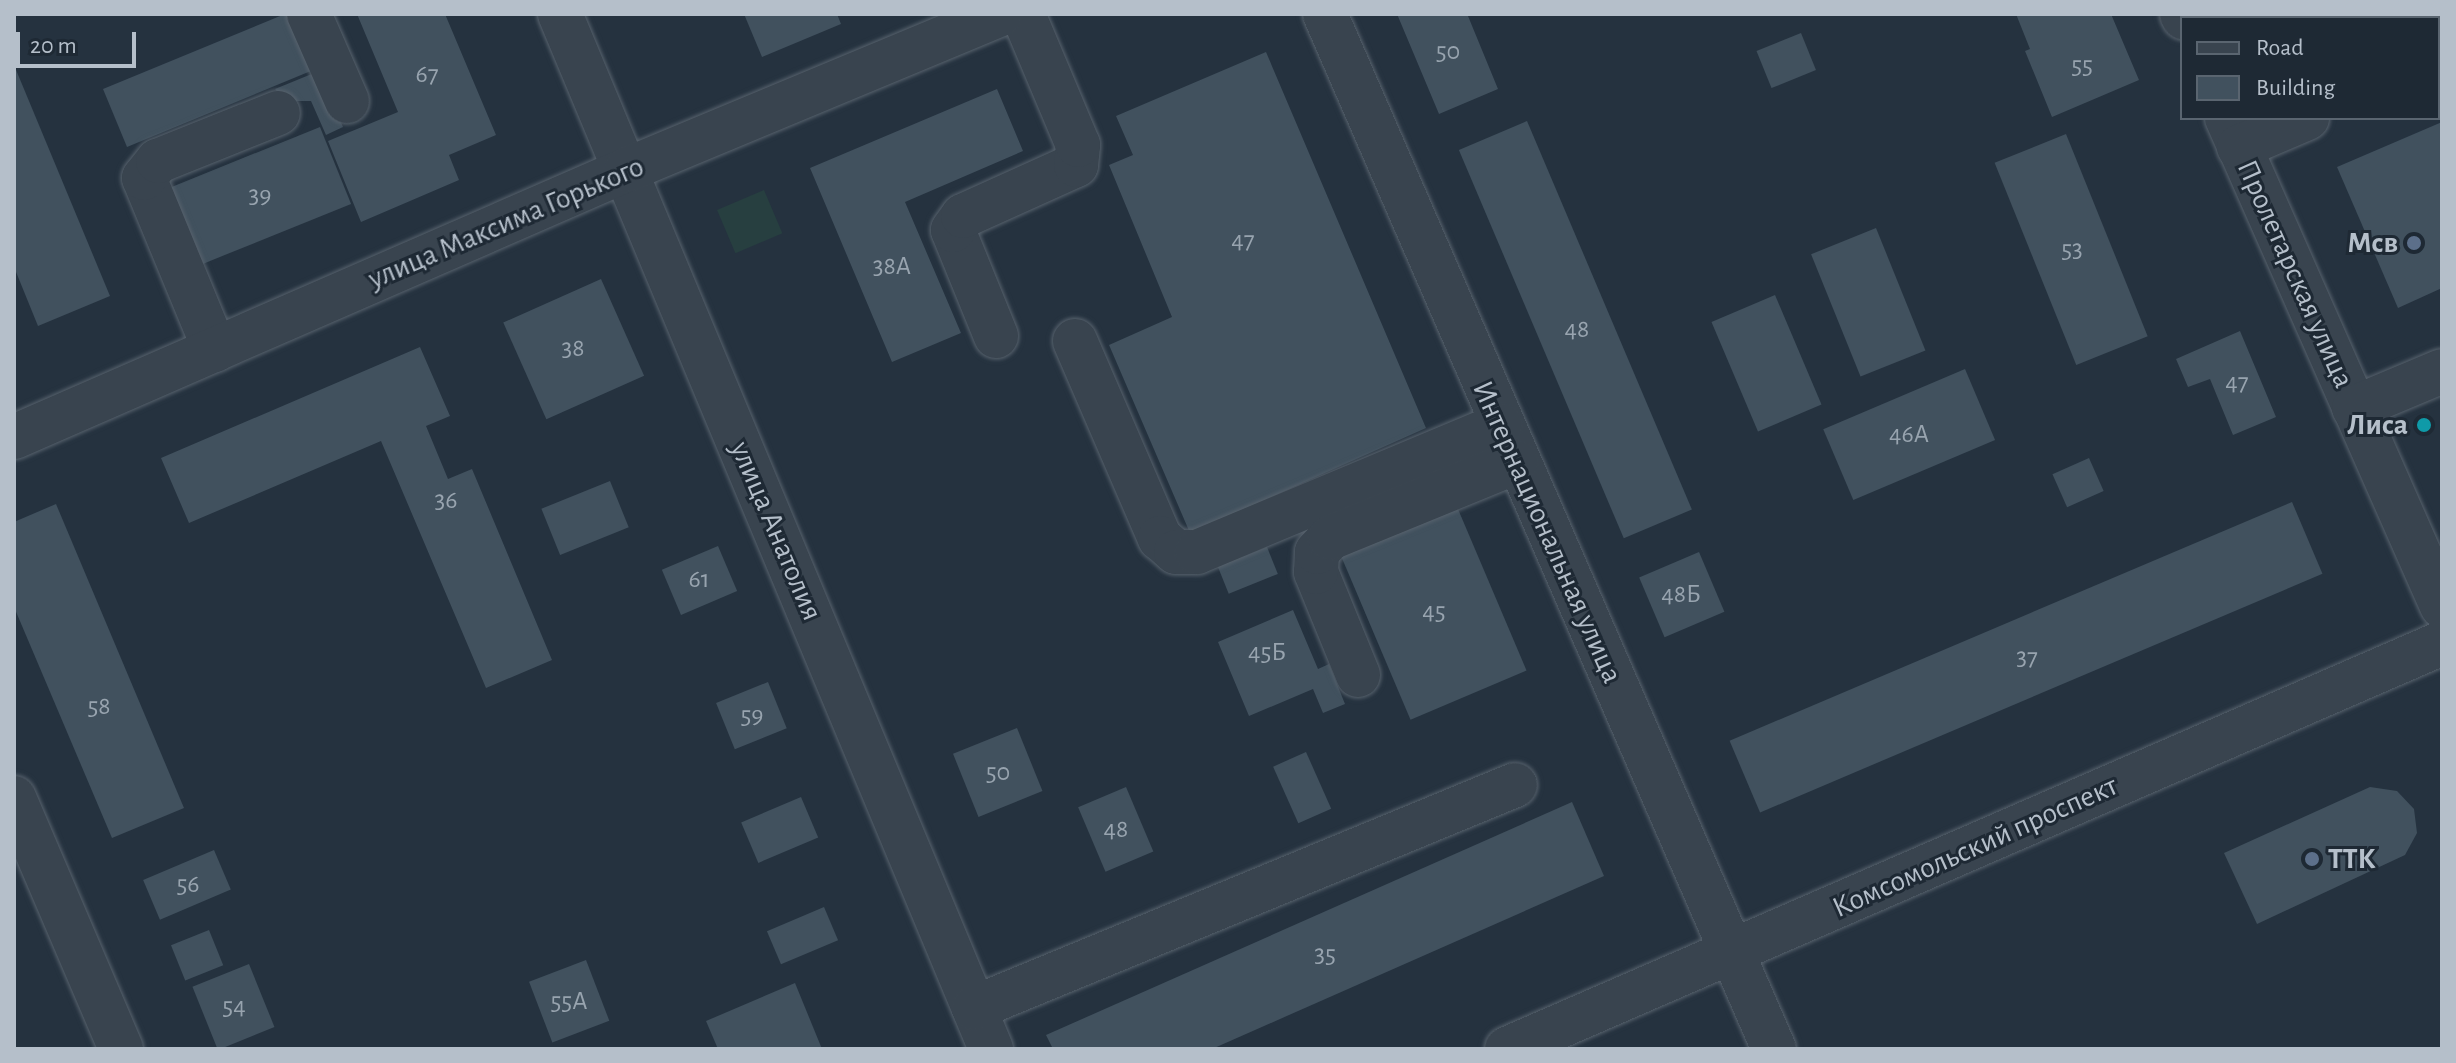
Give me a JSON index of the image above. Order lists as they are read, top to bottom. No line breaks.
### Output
{"streets":{"street":["улица Максима Горького","Пролетарская улица","улица Анатолия","Интернациональная улица","Комсомольский проспект"]},"crossings":[["улица Максима Горького","улица Анатолия"],["Интернациональная улица","Комсомольский проспект"]],"places":["Мсв","Лиса","ТТК"],"house_numbers":["50","55","67","39","47","53","38А","48","38","47","46А","36","61","48Б","45","45Б","37","58","59","50","48","56","35","55А","54"],"legend":["Road","Building"],"scale_bar":"20 m"}
